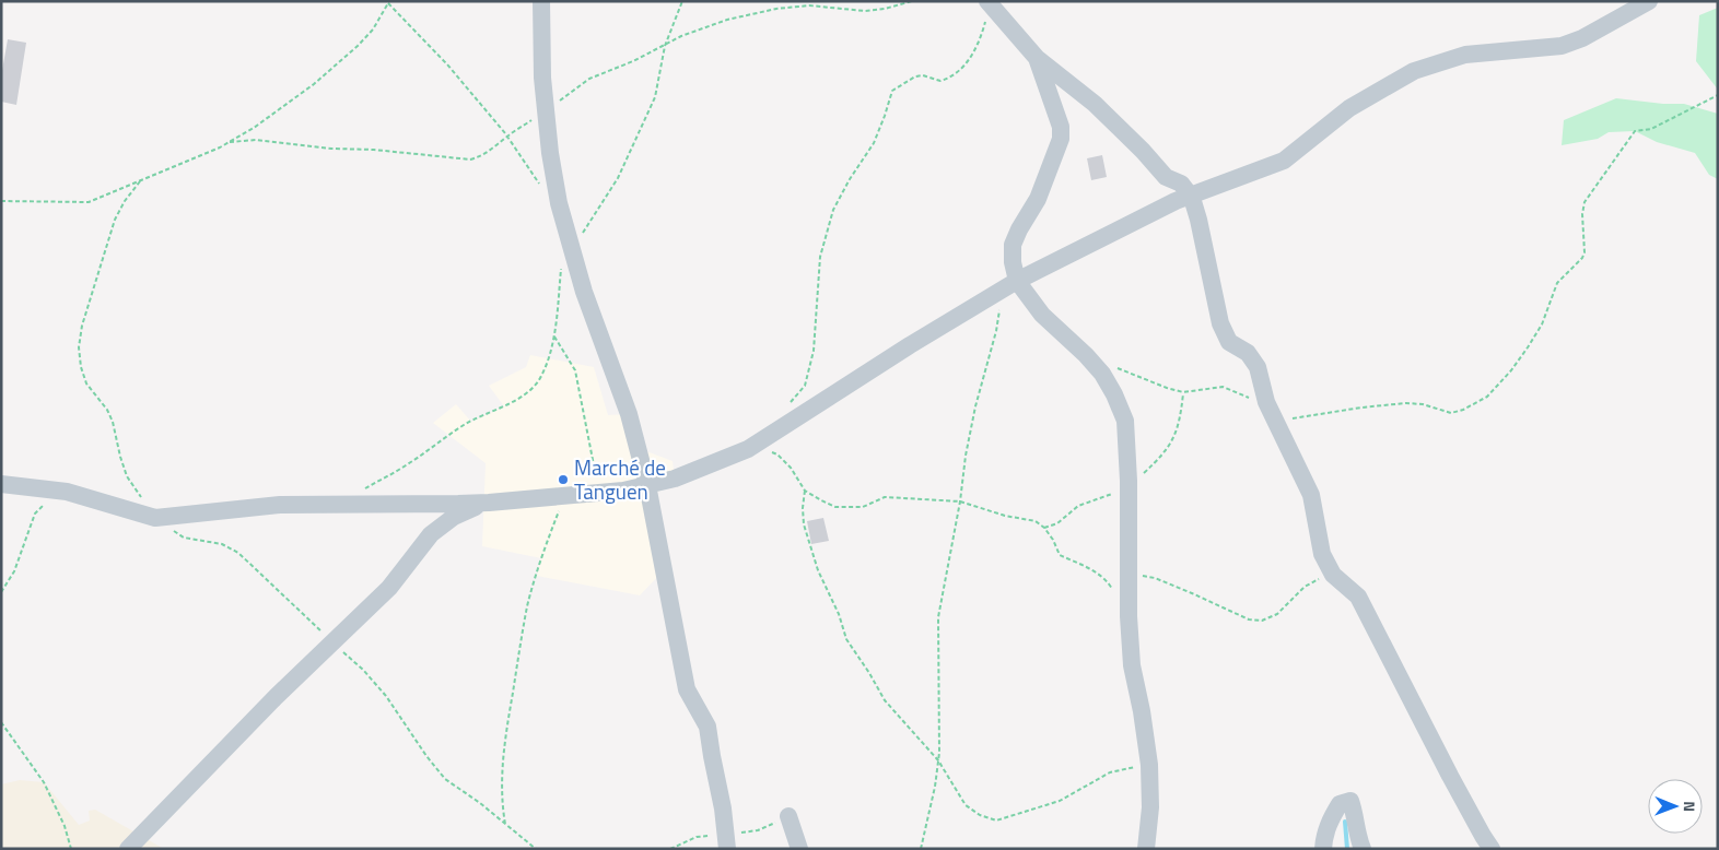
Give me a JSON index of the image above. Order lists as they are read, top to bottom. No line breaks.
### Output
{"places":["Marché de Tanguen"],"north":"right"}
